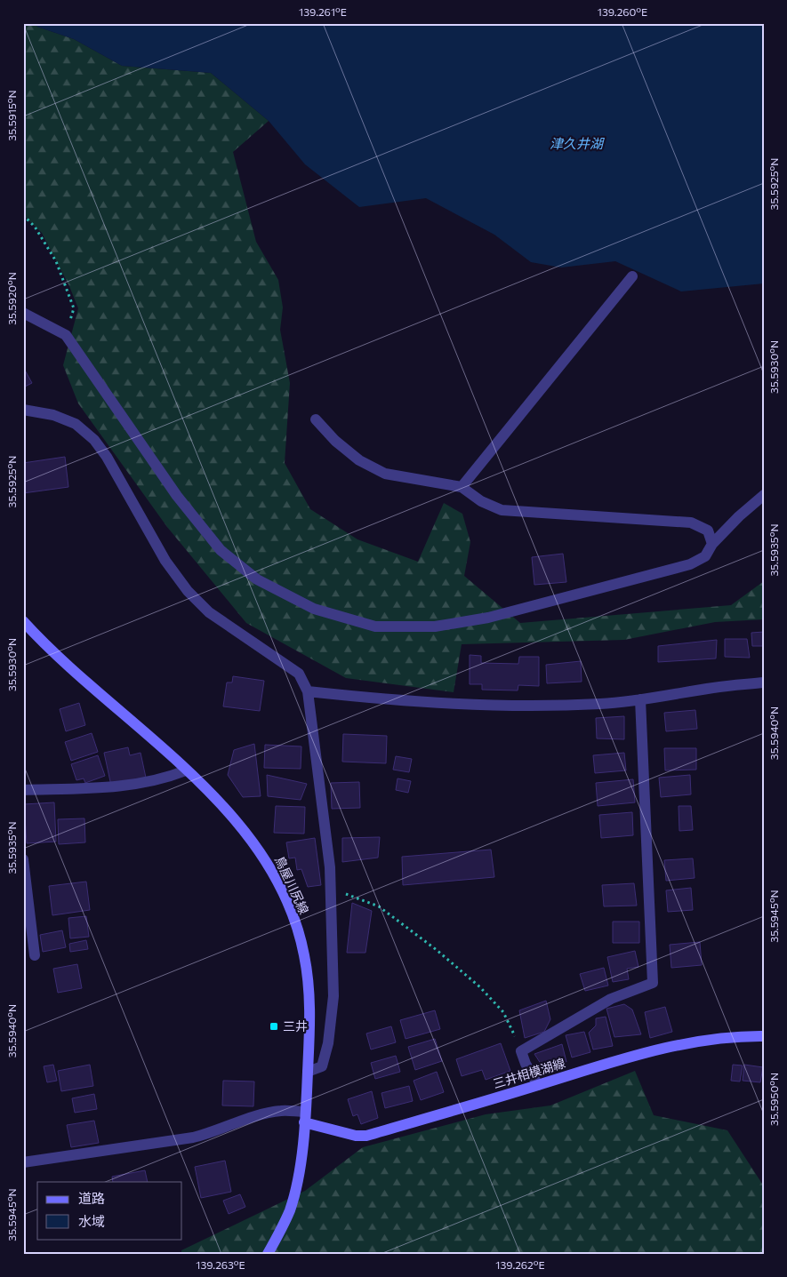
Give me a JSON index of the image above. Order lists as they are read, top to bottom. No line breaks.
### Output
{"streets":{"main road":["鳥屋川尻線","三井相模湖線"]},"crossings":[["鳥屋川尻線","三井相模湖線"]],"water":["津久井湖"],"places":{"transit":["三井"]},"legend":["道路","水域"],"coordinates":["139.261°E","139.260°E","35.5915°N","35.5925°N","35.5920°N","35.5930°N","35.5935°N","35.5940°N","35.5945°N","35.5950°N","139.263°E","139.262°E"]}
